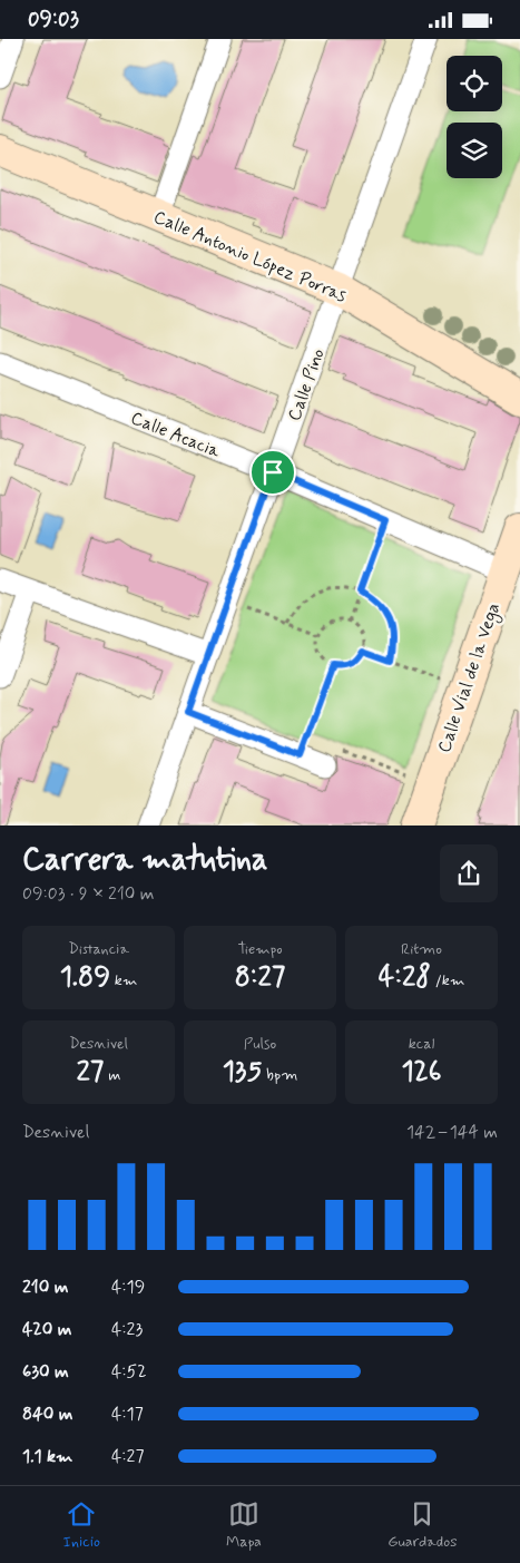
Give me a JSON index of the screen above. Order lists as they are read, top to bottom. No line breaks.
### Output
{"streets":{"street":["Calle Antonio López Porras","Calle Pino","Calle Acacia","Calle Vial de la Vega"]},"crossings":[["Calle Antonio López Porras","Calle Pino"],["Calle Pino","Calle Acacia"],["Calle Acacia","Calle Vial de la Vega"]],"page":{"status":"09:03","heading":["Carrera matutina","09:03 · 9 × 210 m"],"stats":[["Distancia","1.89 km"],["Tiempo","8:27"],["Ritmo","4:28 /km"],["Desnivel","27 m"],["Pulso","135 bpm"],["kcal","126"]],"chart":["Desnivel","142–144 m"],"list":[{"name":"210 m","note":"4:19"},{"name":"420 m","note":"4:23"},{"name":"630 m","note":"4:52"},{"name":"840 m","note":"4:17"},{"name":"1.1 km","note":"4:27"}],"tabs":["Inicio","Mapa","Guardados"]}}
